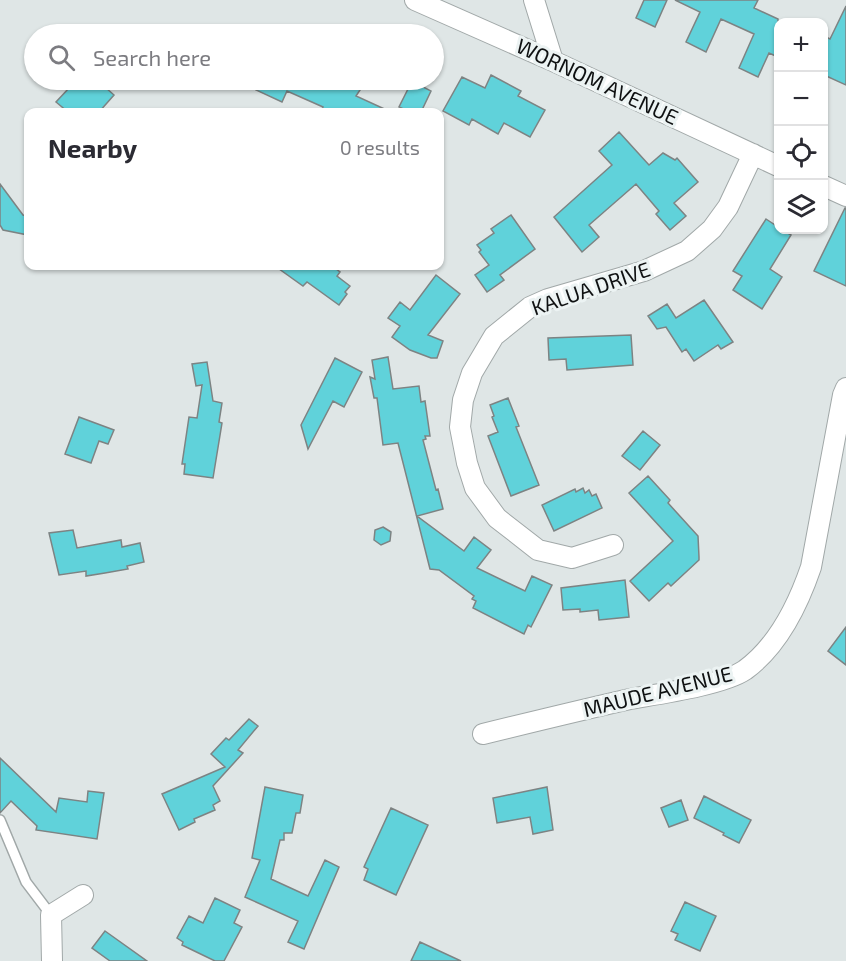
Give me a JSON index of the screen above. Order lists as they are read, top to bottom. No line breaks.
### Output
{"streets":{"street":["WORNOM AVENUE","KALUA DRIVE","MAUDE AVENUE"]},"crossings":[["WORNOM AVENUE","KALUA DRIVE"]],"page":{"map_buttons":["+","−"],"search":"Search here","heading":["Nearby","0 results"]}}
